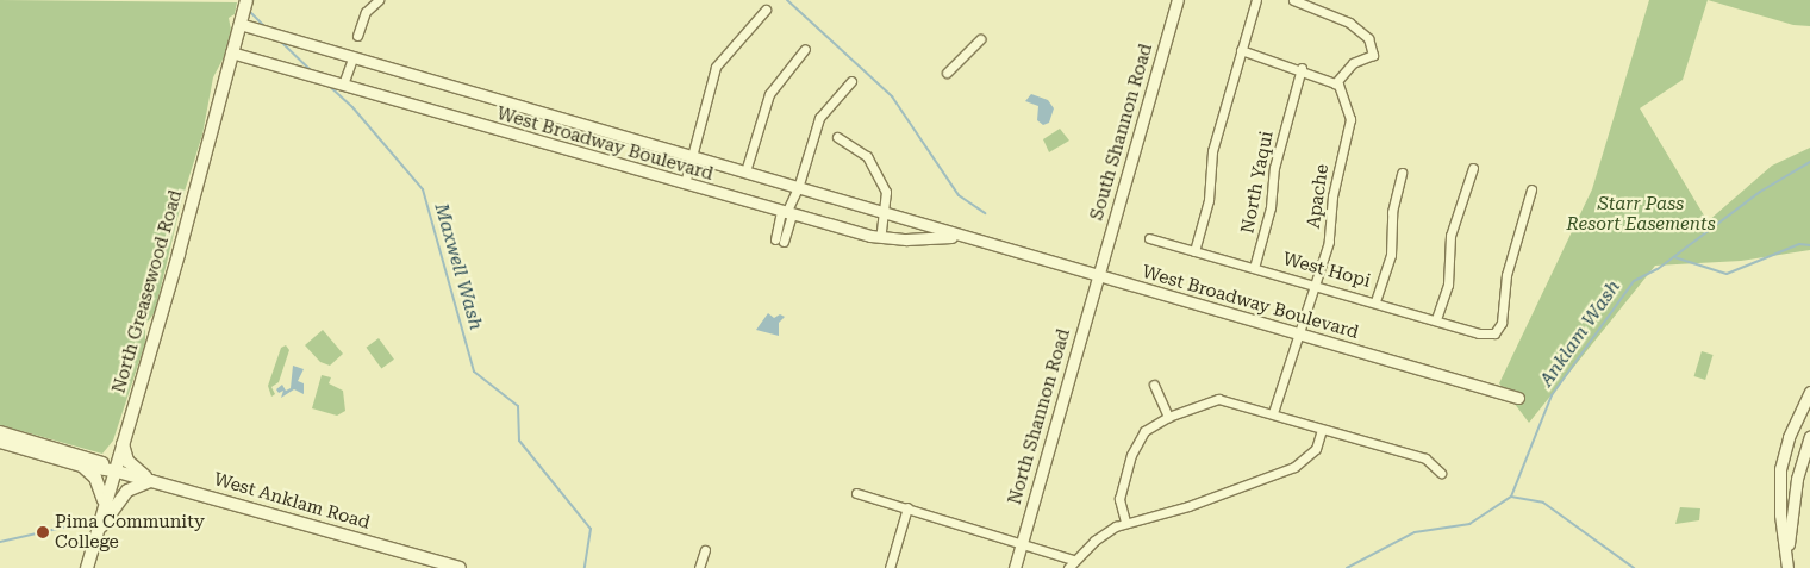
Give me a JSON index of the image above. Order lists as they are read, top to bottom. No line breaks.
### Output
{"streets":{"main road":["North Greasewood Road","West Anklam Road"],"street":["South Shannon Road","West Broadway Boulevard","North Yaqui","Apache","West Hopi","North Shannon Road"]},"crossings":[["South Shannon Road","West Broadway Boulevard"],["South Shannon Road","North Shannon Road"],["West Broadway Boulevard","Apache"],["West Broadway Boulevard","North Greasewood Road"],["West Broadway Boulevard","North Shannon Road"],["North Yaqui","West Hopi"],["Apache","West Hopi"],["North Greasewood Road","West Anklam Road"]],"water":["Maxwell Wash","Anklam Wash"],"parks":["Starr Pass Resort Easements"],"places":["Pima Community College"]}
